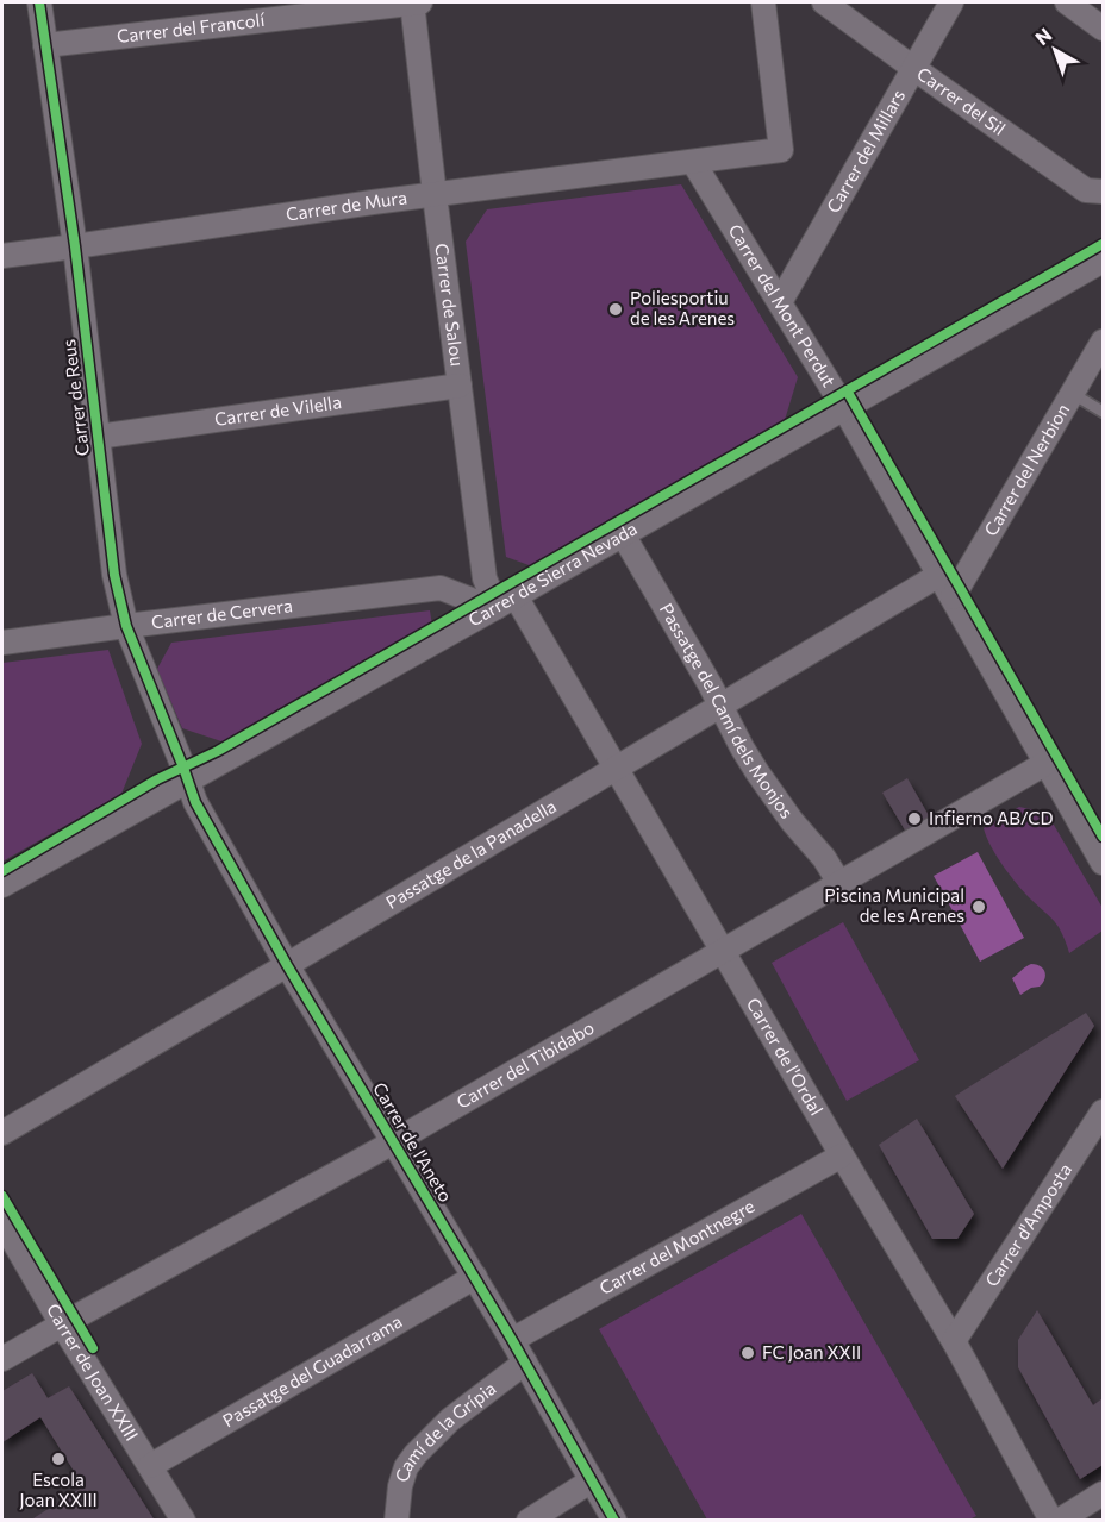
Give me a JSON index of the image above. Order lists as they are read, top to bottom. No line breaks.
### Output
{"streets":{"street":["Carrer del Francolí","Carrer del Sil","Carrer del Millars","Carrer de Mura","Carrer de Salou","Carrer del Mont Perdut","Carrer de Reus","Carrer de Vilella","Carrer del Nerbion","Carrer de Sierra Nevada","Carrer de Cervera","Passatge del Camí dels Monjos","Passatge de la Panadella","Carrer de l'Ordal","Carrer del Tibidabo","Carrer de l'Aneto","Carrer d'Amposta","Carrer del Montnegre","Carrer de Joan XXIII","Passatge del Guadarrama","Camí de la Grípia"]},"crossings":[["Carrer del Francolí","Carrer de Salou"],["Carrer del Francolí","Carrer de Reus"],["Carrer del Sil","Carrer del Millars"],["Carrer del Millars","Carrer del Mont Perdut"],["Carrer de Mura","Carrer de Salou"],["Carrer de Mura","Carrer del Mont Perdut"],["Carrer de Mura","Carrer de Reus"],["Carrer de Salou","Carrer de Vilella"],["Carrer de Salou","Carrer de Sierra Nevada"],["Carrer de Salou","Carrer de Cervera"],["Carrer de Salou","Carrer de l'Ordal"],["Carrer del Mont Perdut","Carrer del Nerbion"],["Carrer del Mont Perdut","Carrer de Sierra Nevada"],["Carrer del Mont Perdut","Passatge de la Panadella"],["Carrer del Mont Perdut","Carrer del Tibidabo"],["Carrer de Reus","Carrer de Vilella"],["Carrer de Reus","Carrer de Sierra Nevada"],["Carrer de Reus","Carrer de Cervera"],["Carrer de Reus","Carrer de l'Aneto"],["Carrer de Sierra Nevada","Carrer de Cervera"],["Carrer de Sierra Nevada","Passatge del Camí dels Monjos"],["Carrer de Sierra Nevada","Carrer de l'Ordal"],["Carrer de Sierra Nevada","Carrer de l'Aneto"],["Carrer de Cervera","Carrer de l'Ordal"],["Passatge del Camí dels Monjos","Passatge de la Panadella"],["Passatge del Camí dels Monjos","Carrer del Tibidabo"],["Passatge de la Panadella","Carrer de l'Ordal"],["Passatge de la Panadella","Carrer de l'Aneto"],["Carrer de l'Ordal","Carrer del Tibidabo"],["Carrer de l'Ordal","Carrer d'Amposta"],["Carrer de l'Ordal","Carrer del Montnegre"],["Carrer del Tibidabo","Carrer de l'Aneto"],["Carrer del Tibidabo","Carrer de Joan XXIII"],["Carrer de l'Aneto","Carrer del Montnegre"],["Carrer de l'Aneto","Passatge del Guadarrama"],["Carrer de l'Aneto","Camí de la Grípia"],["Carrer de Joan XXIII","Passatge del Guadarrama"]],"places":["Poliesportiu de les Arenes","Infierno AB/CD","Piscina Municipal de les Arenes","FC Joan XXII","Escola Joan XXIII"],"north":"top left"}
